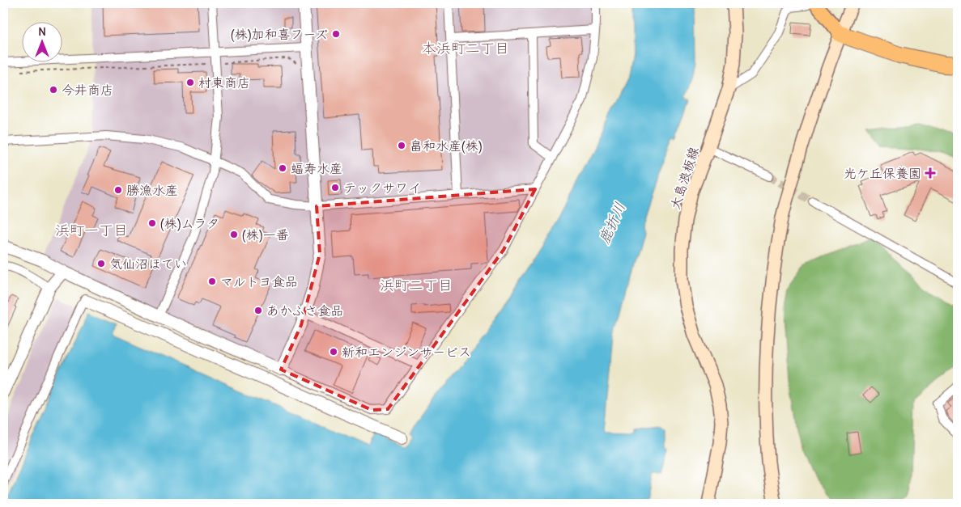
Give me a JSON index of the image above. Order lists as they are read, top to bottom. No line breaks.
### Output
{"streets":{"main road":["大島浪板線"]},"districts":["本浜町二丁目","浜町一丁目","浜町二丁目"],"water":["鹿折川"],"places":{"other":["(株)加和喜フーズ","村東商店","今井商店","畠和水産(株)","蝠寿水産","テックサワイ","勝漁水産","(株)ムラタ","(株)一番","気仙沼ほてい","マルトヨ食品","あかふさ食品","新和エンジンサービス"],"health":["光ケ丘保養園"]},"north":"top"}
